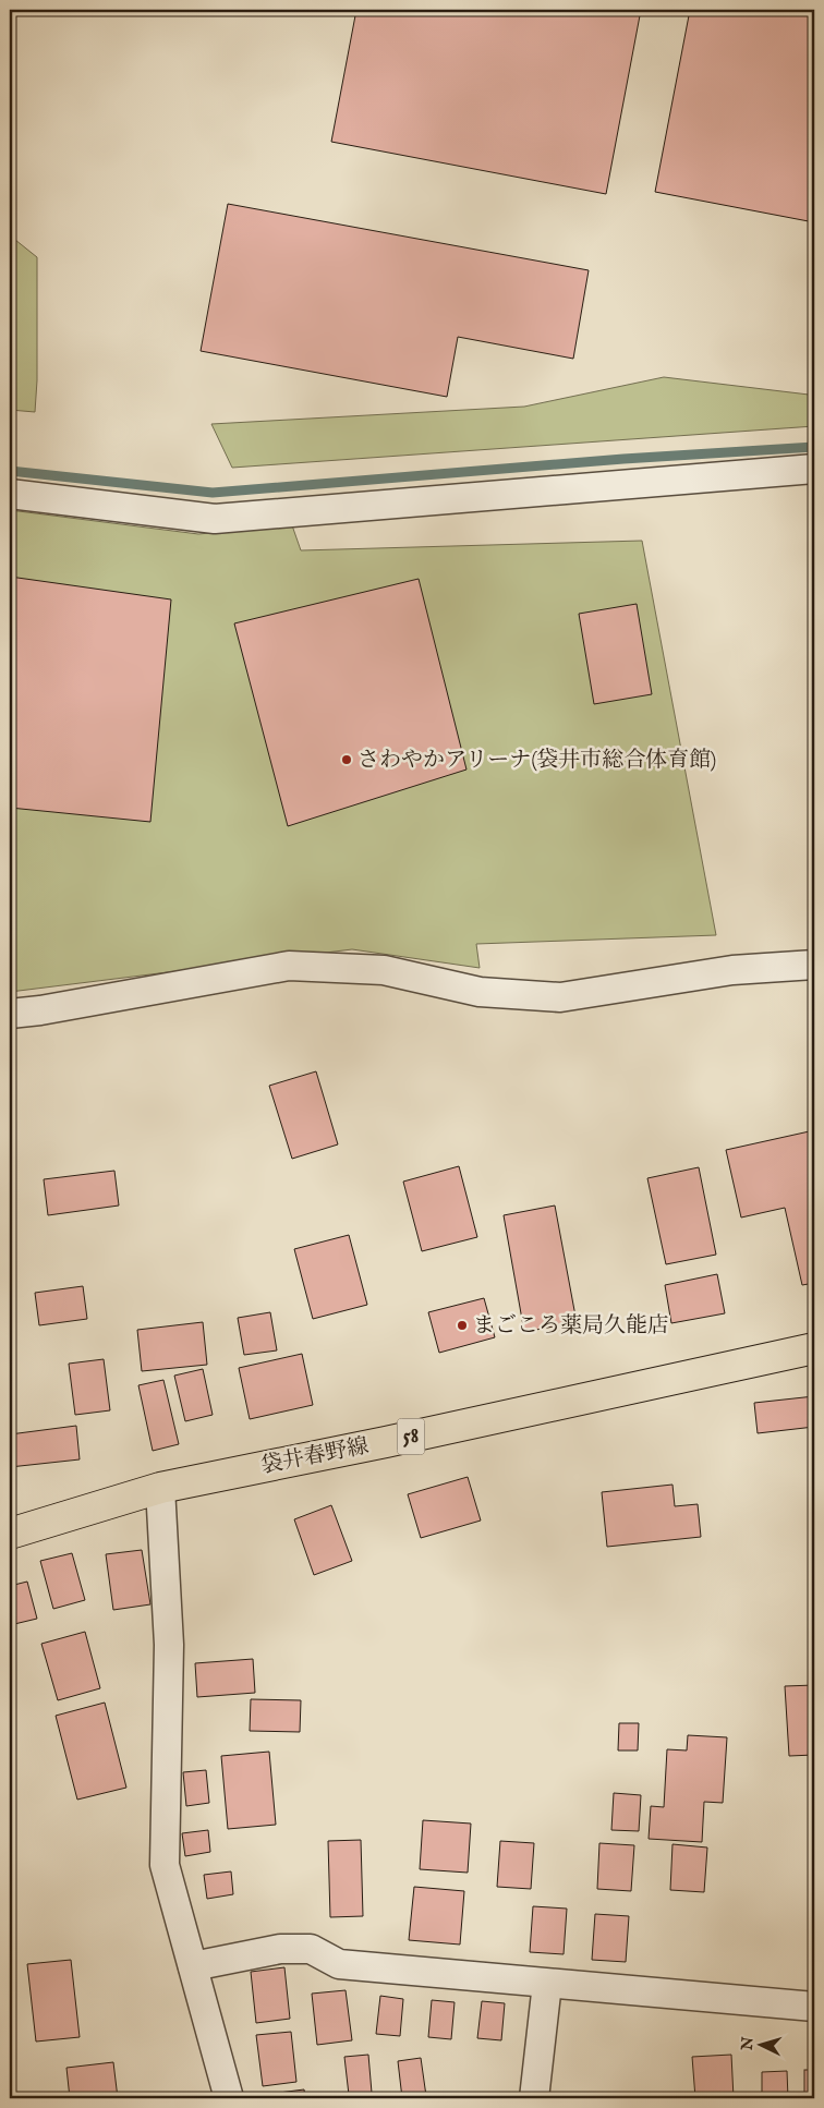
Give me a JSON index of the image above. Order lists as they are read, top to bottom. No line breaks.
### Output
{"streets":{"main road":["58","袋井春野線"]},"places":["さわやかアリーナ(袋井市総合体育館)","まごころ薬局久能店"],"north":"left"}
